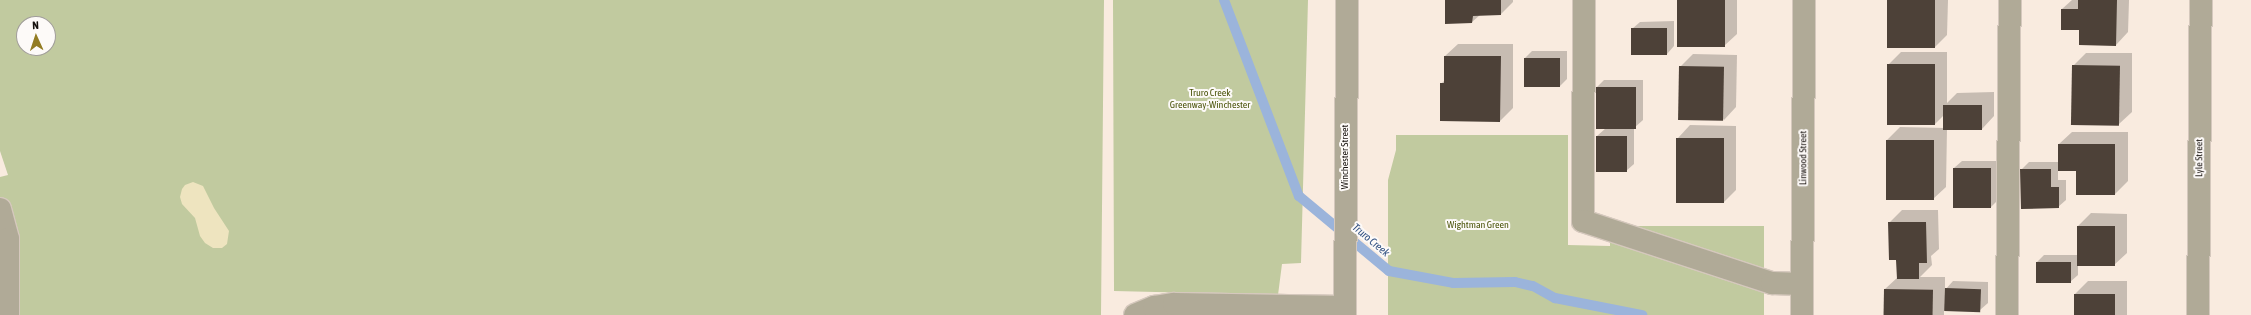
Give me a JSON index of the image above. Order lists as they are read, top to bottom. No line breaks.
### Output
{"streets":{"street":["Winchester Street","Linwood Street","Lyle Street"]},"water":["Truro Creek"],"parks":["Truro Creek Greenway-Winchester","Wightman Green"],"north":"top"}
